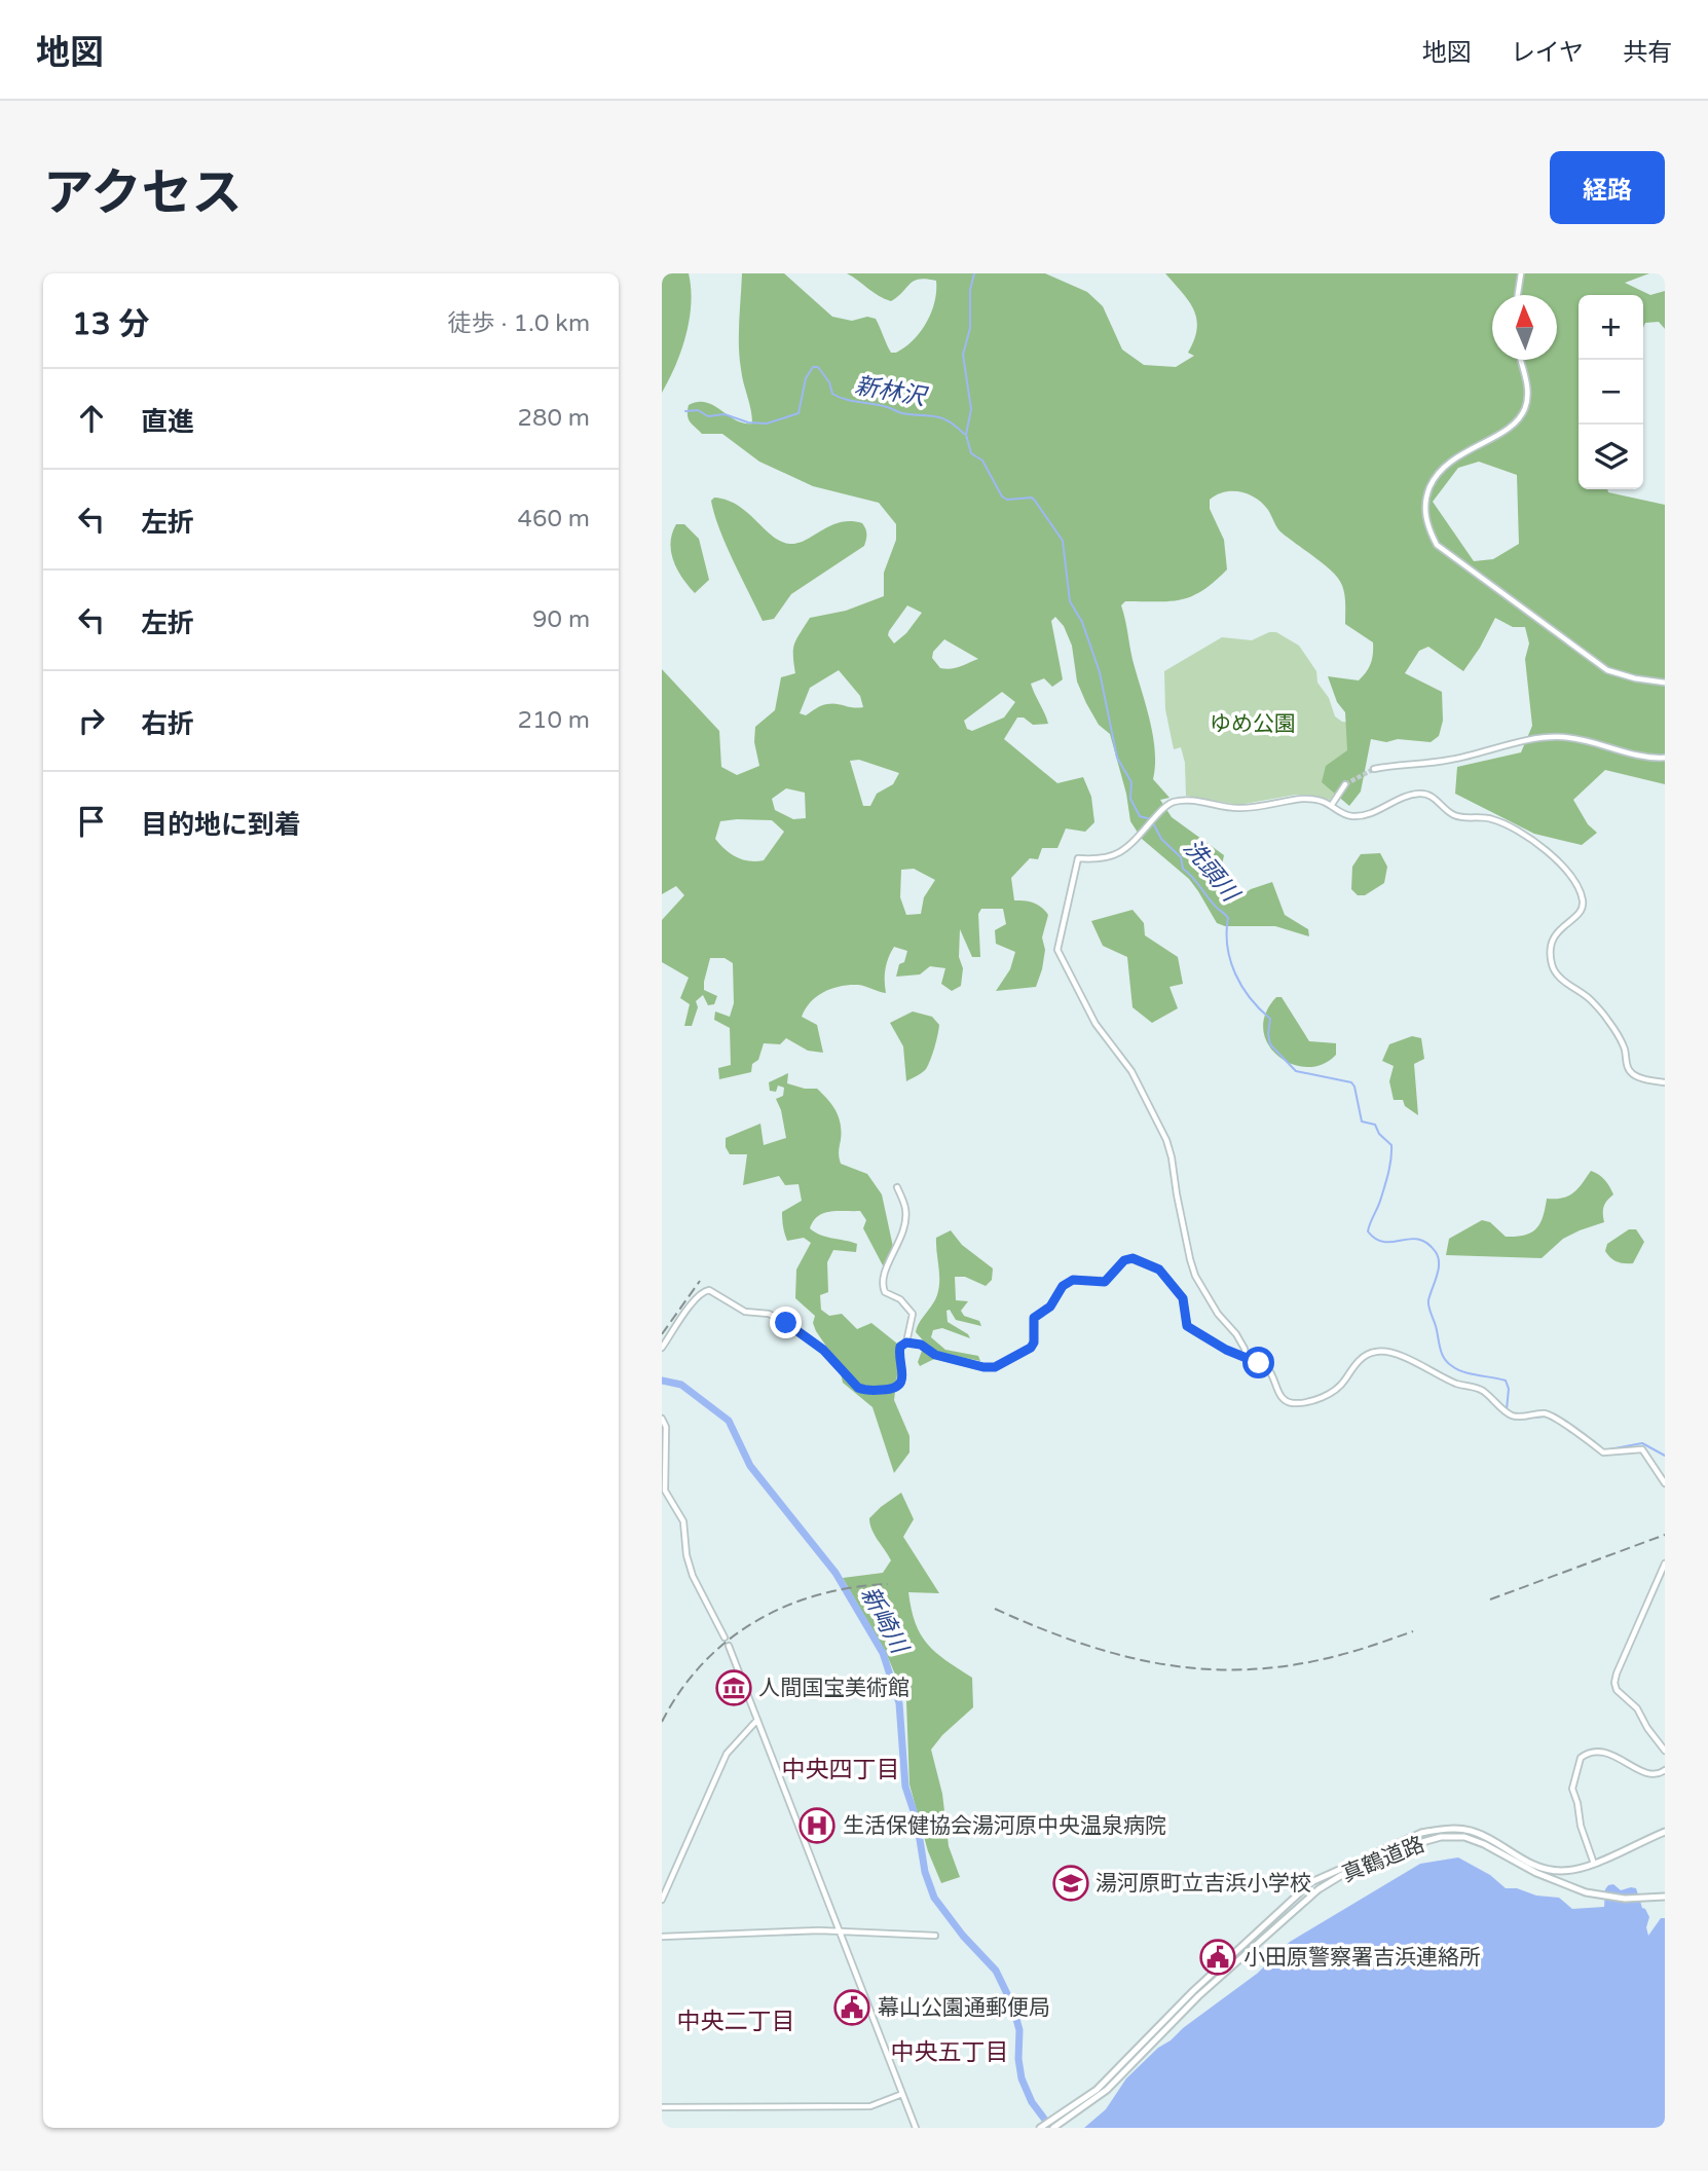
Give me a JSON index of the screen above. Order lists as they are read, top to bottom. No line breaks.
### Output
{"streets":{"highway":["真鶴道路"]},"districts":["中央四丁目","中央二丁目","中央五丁目"],"water":["新林沢","洗頭川","新崎川"],"parks":["ゆめ公園"],"places":{"museum":["人間国宝美術館"],"hospital":["生活保健協会湯河原中央温泉病院"],"school or university":["湯河原町立吉浜小学校"],"public building":["小田原警察署吉浜連絡所","幕山公園通郵便局"]},"north":"top","page":{"header":"地図","nav":["地図","レイヤ","共有"],"title":"アクセス","buttons":"経路","heading":["13 分","徒歩 · 1.0 km"],"map_buttons":["+","−"],"list":[["直進","280 m"],["左折","460 m"],["左折","90 m"],["右折","210 m"],"目的地に到着"]}}
